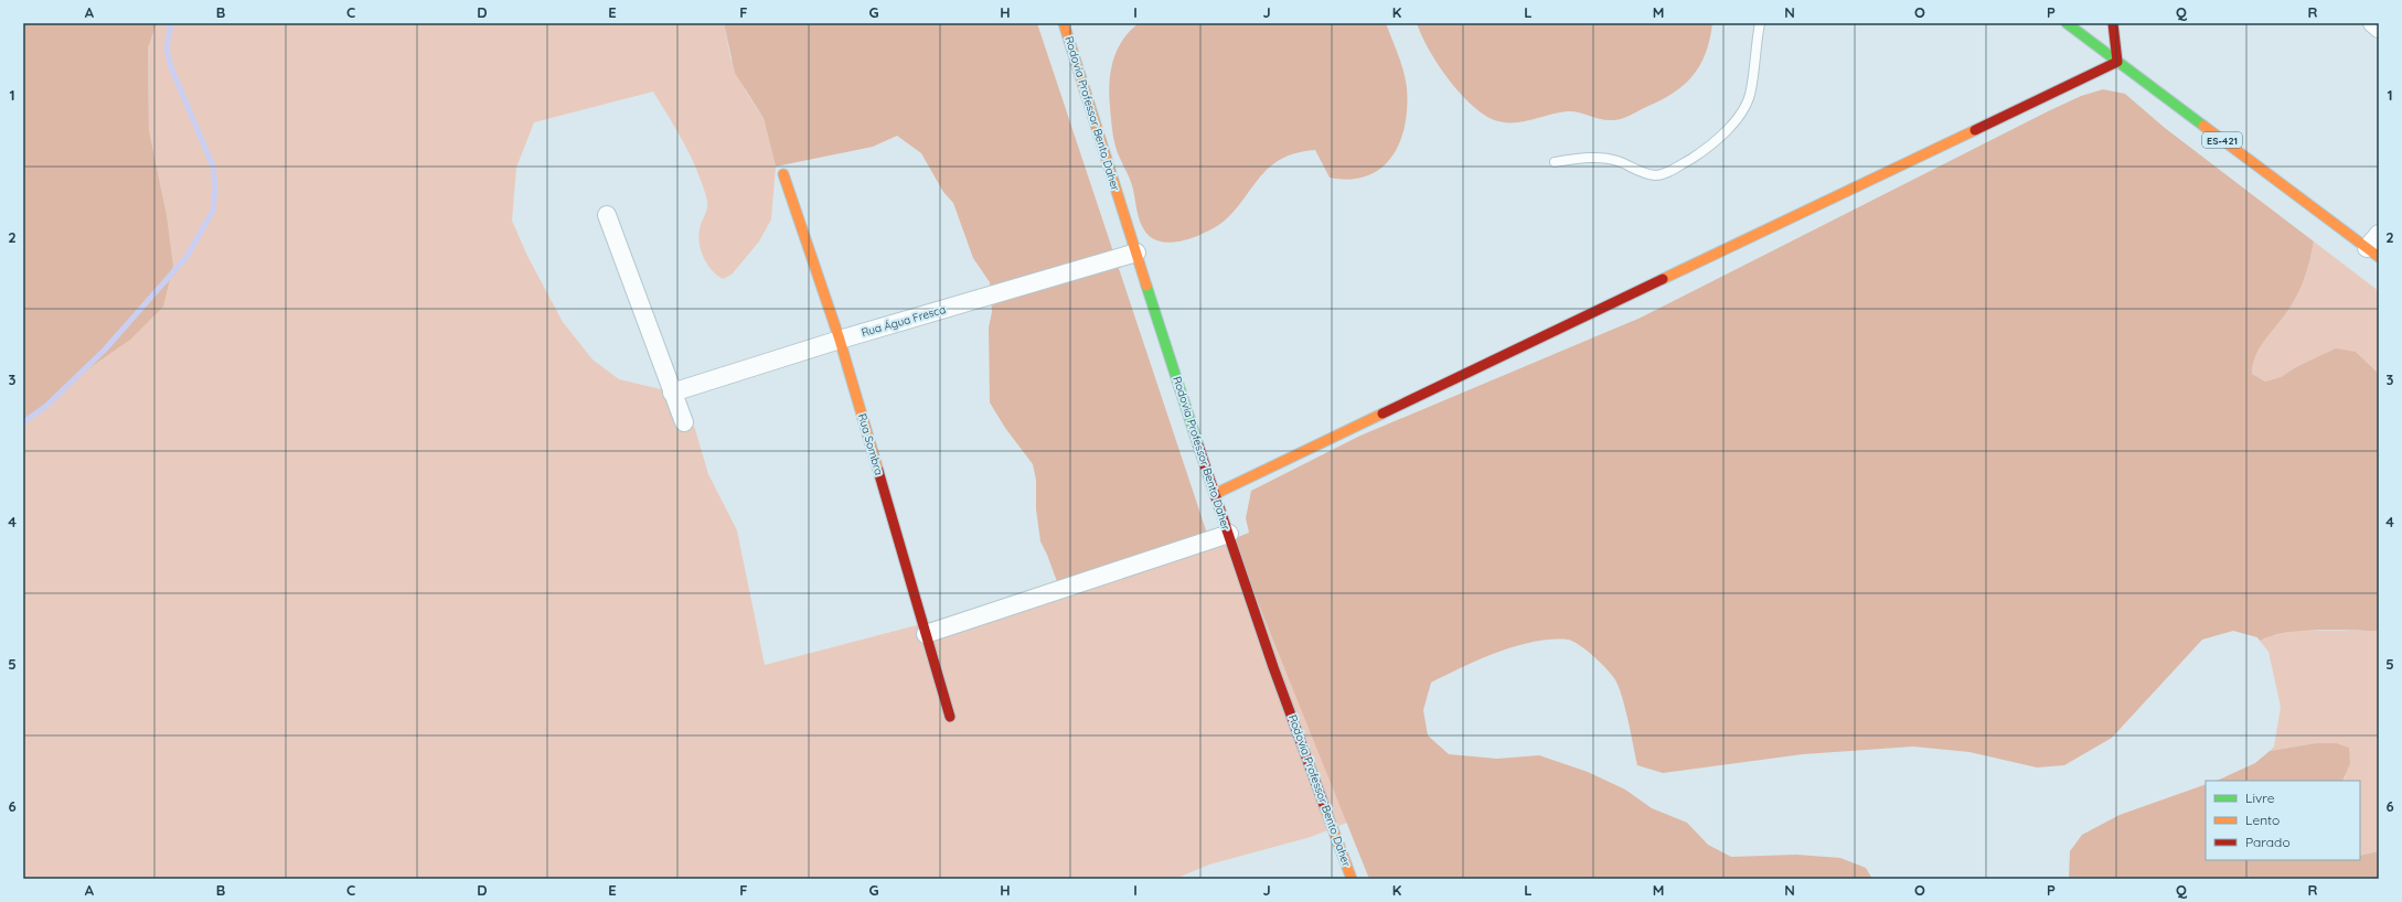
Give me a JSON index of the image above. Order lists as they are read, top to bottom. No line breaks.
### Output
{"streets":{"street":["Rodovia Professor Bento Daher","ES-421","Rua Água Fresca","Rua Sombra"]},"crossings":[["Rodovia Professor Bento Daher","Rua Água Fresca"],["Rua Água Fresca","Rua Sombra"]],"legend":["Livre","Lento","Parado"],"grid":{"columns":["A","B","C","D","E","F","G","H","I","J","K","L","M","N","O","P","Q","R"],"rows":["1","2","3","4","5","6"]}}
